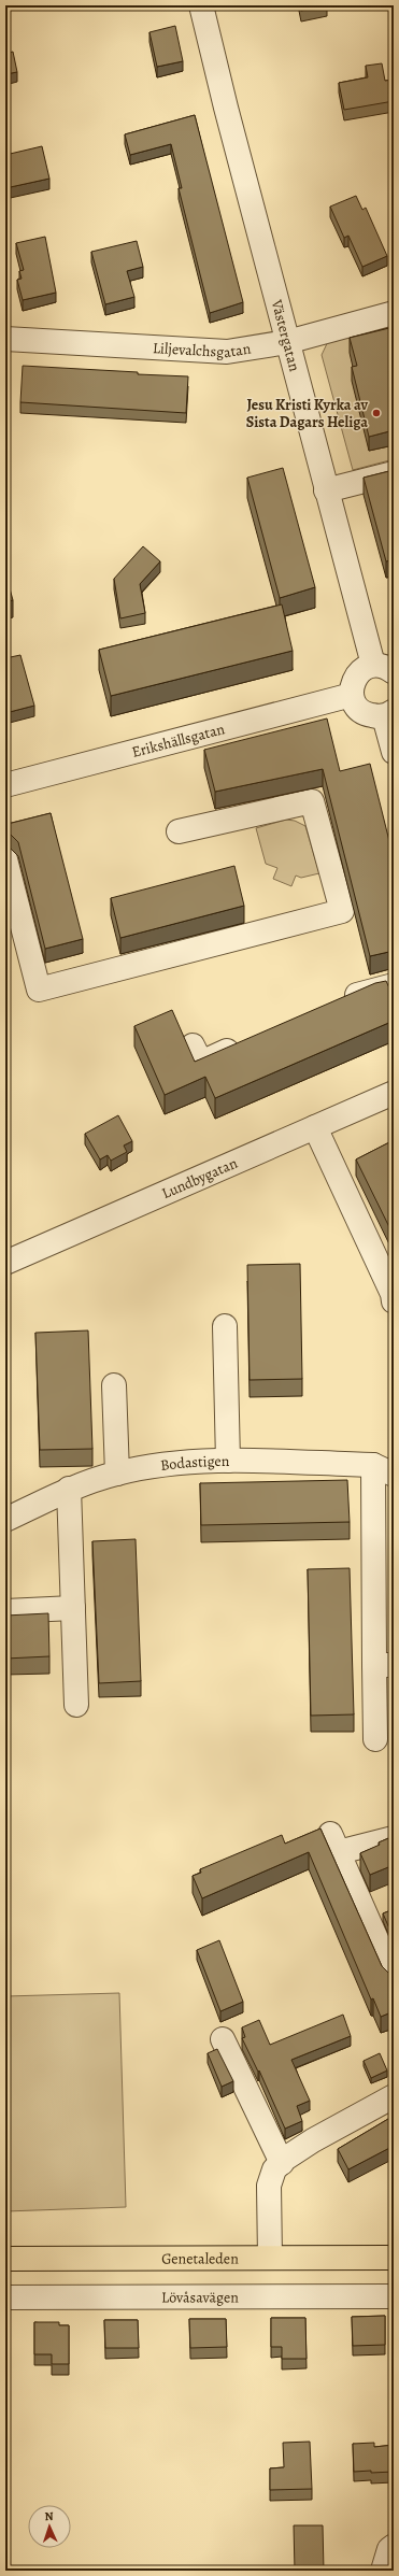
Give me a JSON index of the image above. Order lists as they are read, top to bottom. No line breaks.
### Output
{"streets":{"main road":["Genetaleden"],"street":["Västergatan","Liljevalchsgatan","Erikshällsgatan","Lundbygatan","Bodastigen","Lövåsavägen"]},"crossings":[["Västergatan","Liljevalchsgatan"],["Västergatan","Erikshällsgatan"]],"places":["Jesu Kristi Kyrka av Sista Dagars Heliga"],"north":"top"}
